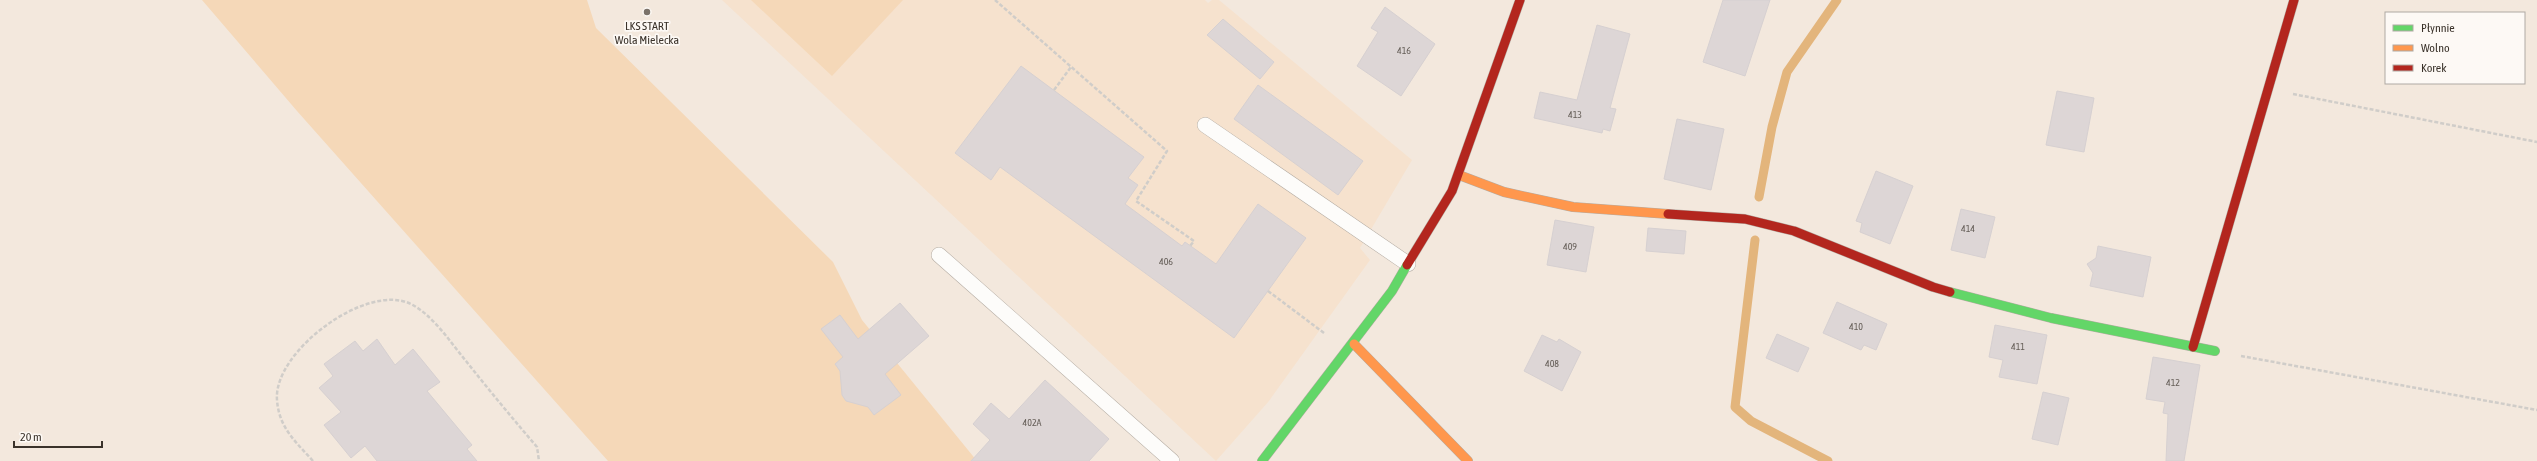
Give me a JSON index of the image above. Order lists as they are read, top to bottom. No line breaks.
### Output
{"places":["LKS START Wola Mielecka"],"house_numbers":["416","413","414","409","406","410","411","408","412","402A"],"legend":["Płynnie","Wolno","Korek"],"scale_bar":"20 m"}
